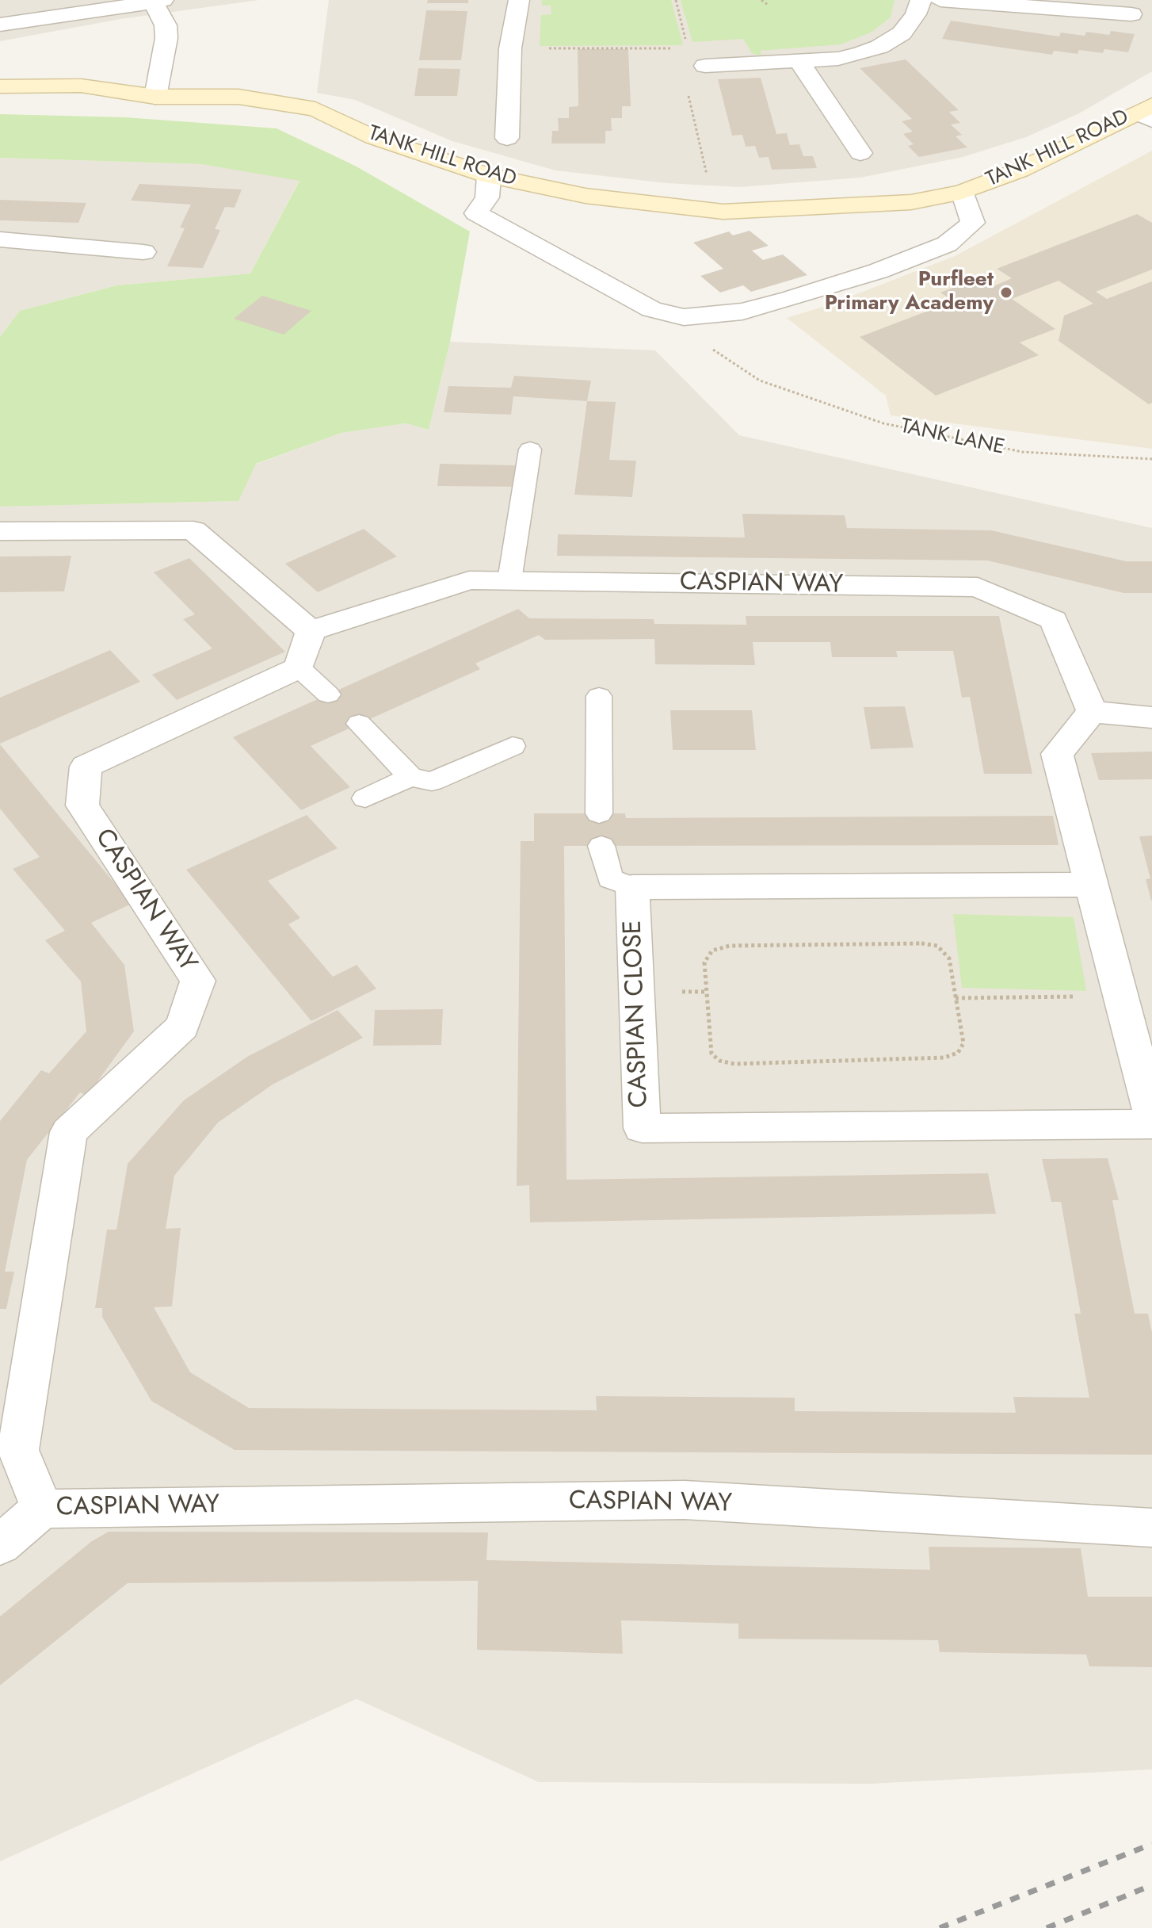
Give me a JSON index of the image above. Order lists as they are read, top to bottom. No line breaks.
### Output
{"streets":{"street":["TANK HILL ROAD","CASPIAN WAY","CASPIAN CLOSE"],"path":["TANK LANE"]},"places":["Purfleet Primary Academy"]}
